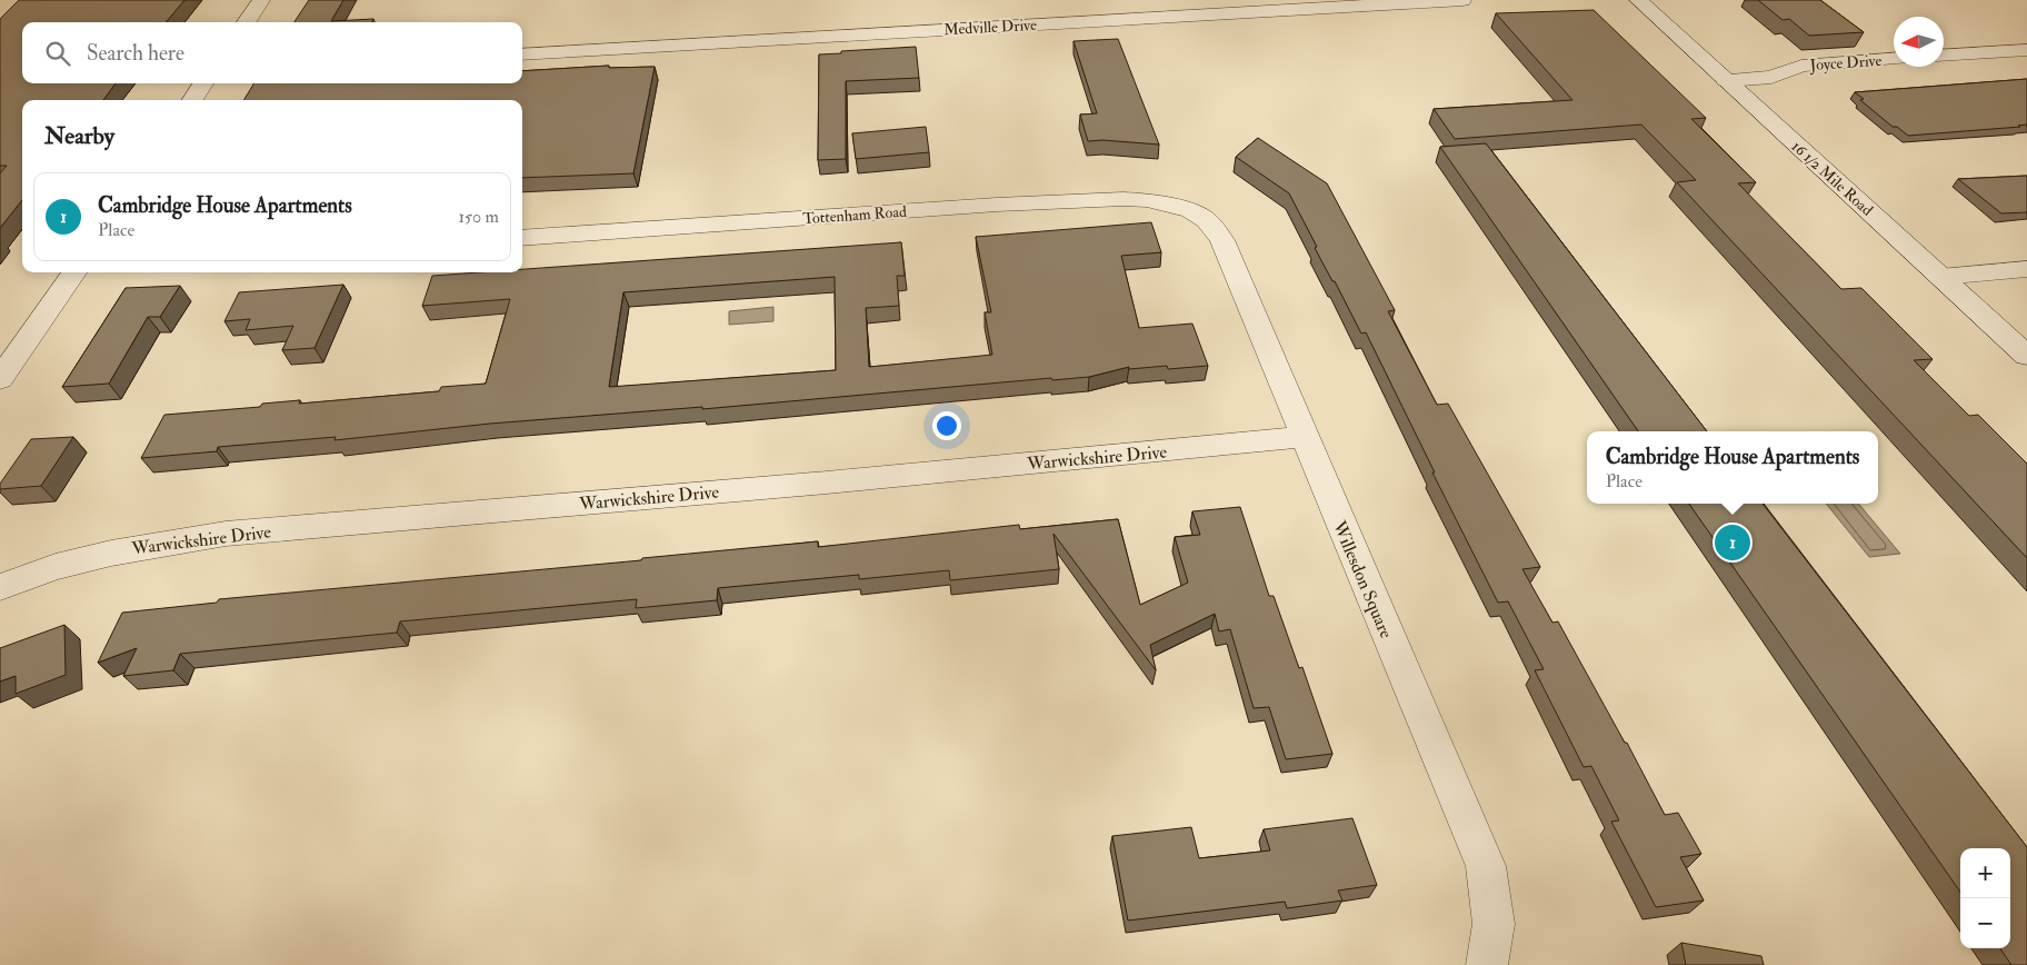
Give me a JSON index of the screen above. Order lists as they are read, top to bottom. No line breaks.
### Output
{"streets":{"street":["Medville Drive","Joyce Drive","16 1/2 Mile Road","Tottenham Road","Warwickshire Drive","Willesdon Square"]},"crossings":[["Joyce Drive","16 1/2 Mile Road"],["Tottenham Road","Willesdon Square"],["Warwickshire Drive","Willesdon Square"]],"north":"left","page":{"search":"Search here","heading":"Nearby","list":[{"mark":"1","name":"Cambridge House Apartments","note":"Place","value":"150 m"}],"popup":["Cambridge House Apartments","Place"],"pins":"1","map_buttons":["+","−"]}}
